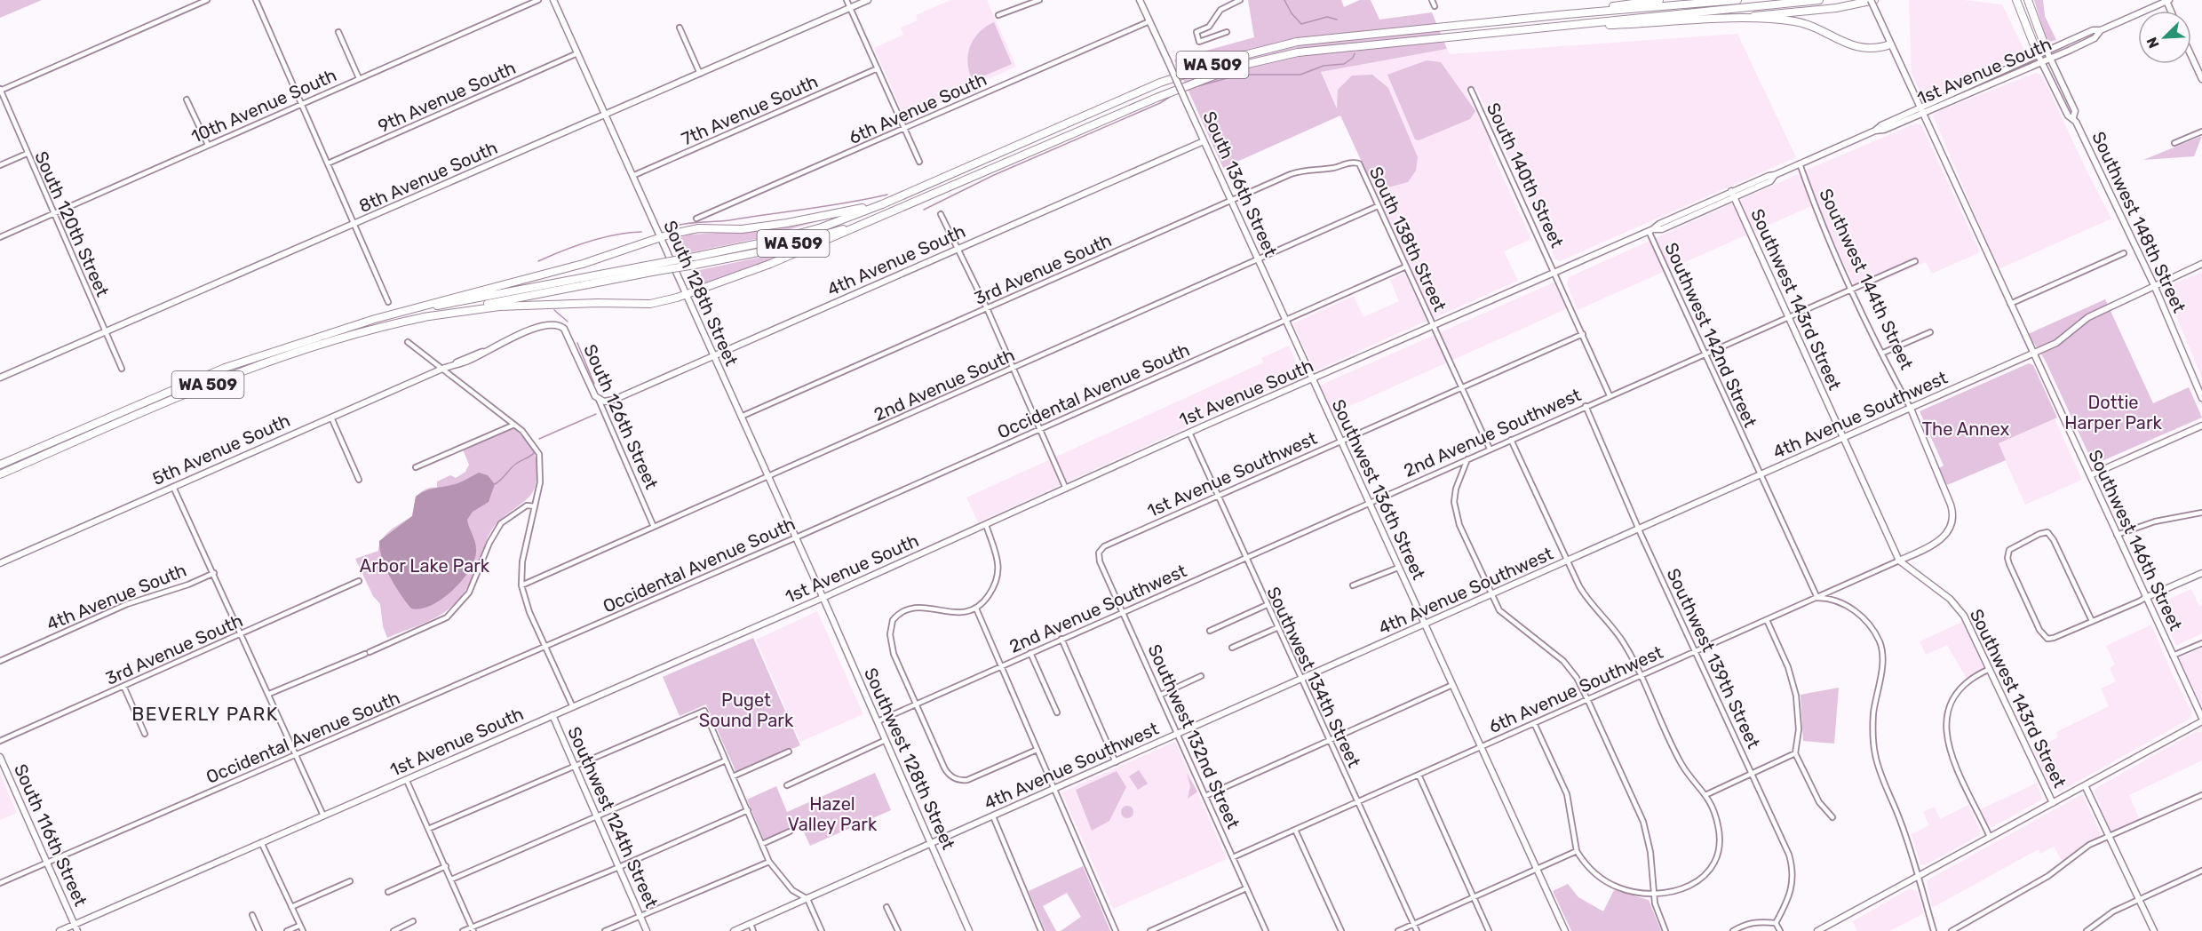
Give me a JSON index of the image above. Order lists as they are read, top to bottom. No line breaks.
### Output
{"streets":{"highway":["WA 509"],"street":["1st Avenue South","9th Avenue South","10th Avenue South","6th Avenue South","7th Avenue South","South 140th Street","8th Avenue South","South 136th Street","Southwest 148th Street","South 120th Street","South 138th Street","4th Avenue South","3rd Avenue South","Southwest 144th Street","South 128th Street","Southwest 143rd Street","Southwest 142nd Street","2nd Avenue South","Occidental Avenue South","4th Avenue Southwest","South 126th Street","2nd Avenue Southwest","5th Avenue South","1st Avenue Southwest","Southwest 136th Street","Southwest 146th Street","Southwest 139th Street","Southwest 134th Street","6th Avenue Southwest","Southwest 132nd Street","Southwest 128th Street","Southwest 124th Street","South 116th Street"]},"crossings":[["1st Avenue South","South 140th Street"],["1st Avenue South","South 136th Street"],["1st Avenue South","Southwest 148th Street"],["1st Avenue South","South 138th Street"],["1st Avenue South","Southwest 144th Street"],["1st Avenue South","South 128th Street"],["1st Avenue South","Southwest 143rd Street"],["1st Avenue South","Southwest 142nd Street"],["1st Avenue South","Southwest 136th Street"],["1st Avenue South","Southwest 146th Street"],["1st Avenue South","Southwest 134th Street"],["1st Avenue South","Southwest 128th Street"],["1st Avenue South","Southwest 124th Street"],["1st Avenue South","South 116th Street"],["9th Avenue South","South 128th Street"],["10th Avenue South","South 120th Street"],["6th Avenue South","South 136th Street"],["7th Avenue South","South 128th Street"],["South 140th Street","2nd Avenue Southwest"],["South 140th Street","1st Avenue Southwest"],["8th Avenue South","South 120th Street"],["8th Avenue South","South 128th Street"],["South 136th Street","4th Avenue South"],["South 136th Street","3rd Avenue South"],["South 136th Street","2nd Avenue South"],["South 136th Street","Occidental Avenue South"],["South 136th Street","Southwest 136th Street"],["Southwest 148th Street","4th Avenue Southwest"],["South 138th Street","3rd Avenue South"],["South 138th Street","2nd Avenue South"],["South 138th Street","Occidental Avenue South"],["South 138th Street","2nd Avenue Southwest"],["South 138th Street","1st Avenue Southwest"],["4th Avenue South","South 128th Street"],["4th Avenue South","South 126th Street"],["3rd Avenue South","South 128th Street"],["Southwest 144th Street","4th Avenue Southwest"],["Southwest 144th Street","2nd Avenue Southwest"],["Southwest 144th Street","6th Avenue Southwest"],["South 128th Street","2nd Avenue South"],["South 128th Street","Occidental Avenue South"],["South 128th Street","Southwest 128th Street"],["Southwest 143rd Street","4th Avenue Southwest"],["Southwest 143rd Street","2nd Avenue Southwest"],["Southwest 143rd Street","6th Avenue Southwest"],["Southwest 142nd Street","4th Avenue Southwest"],["Southwest 142nd Street","2nd Avenue Southwest"],["Southwest 142nd Street","6th Avenue Southwest"],["2nd Avenue South","South 126th Street"],["Occidental Avenue South","South 116th Street"],["4th Avenue Southwest","Southwest 136th Street"],["4th Avenue Southwest","Southwest 146th Street"],["4th Avenue Southwest","Southwest 139th Street"],["4th Avenue Southwest","Southwest 134th Street"],["4th Avenue Southwest","Southwest 132nd Street"],["4th Avenue Southwest","Southwest 128th Street"],["South 126th Street","5th Avenue South"],["2nd Avenue Southwest","Southwest 136th Street"],["2nd Avenue Southwest","Southwest 139th Street"],["2nd Avenue Southwest","Southwest 134th Street"],["2nd Avenue Southwest","Southwest 132nd Street"],["2nd Avenue Southwest","Southwest 128th Street"],["1st Avenue Southwest","Southwest 136th Street"],["1st Avenue Southwest","Southwest 134th Street"],["1st Avenue Southwest","Southwest 132nd Street"],["Southwest 136th Street","6th Avenue Southwest"],["Southwest 139th Street","6th Avenue Southwest"],["Southwest 134th Street","6th Avenue Southwest"],["6th Avenue Southwest","Southwest 132nd Street"]],"districts":["BEVERLY PARK"],"parks":["Dottie Harper Park","The Annex","Arbor Lake Park","Puget Sound Park","Hazel Valley Park"],"north":"bottom left"}
